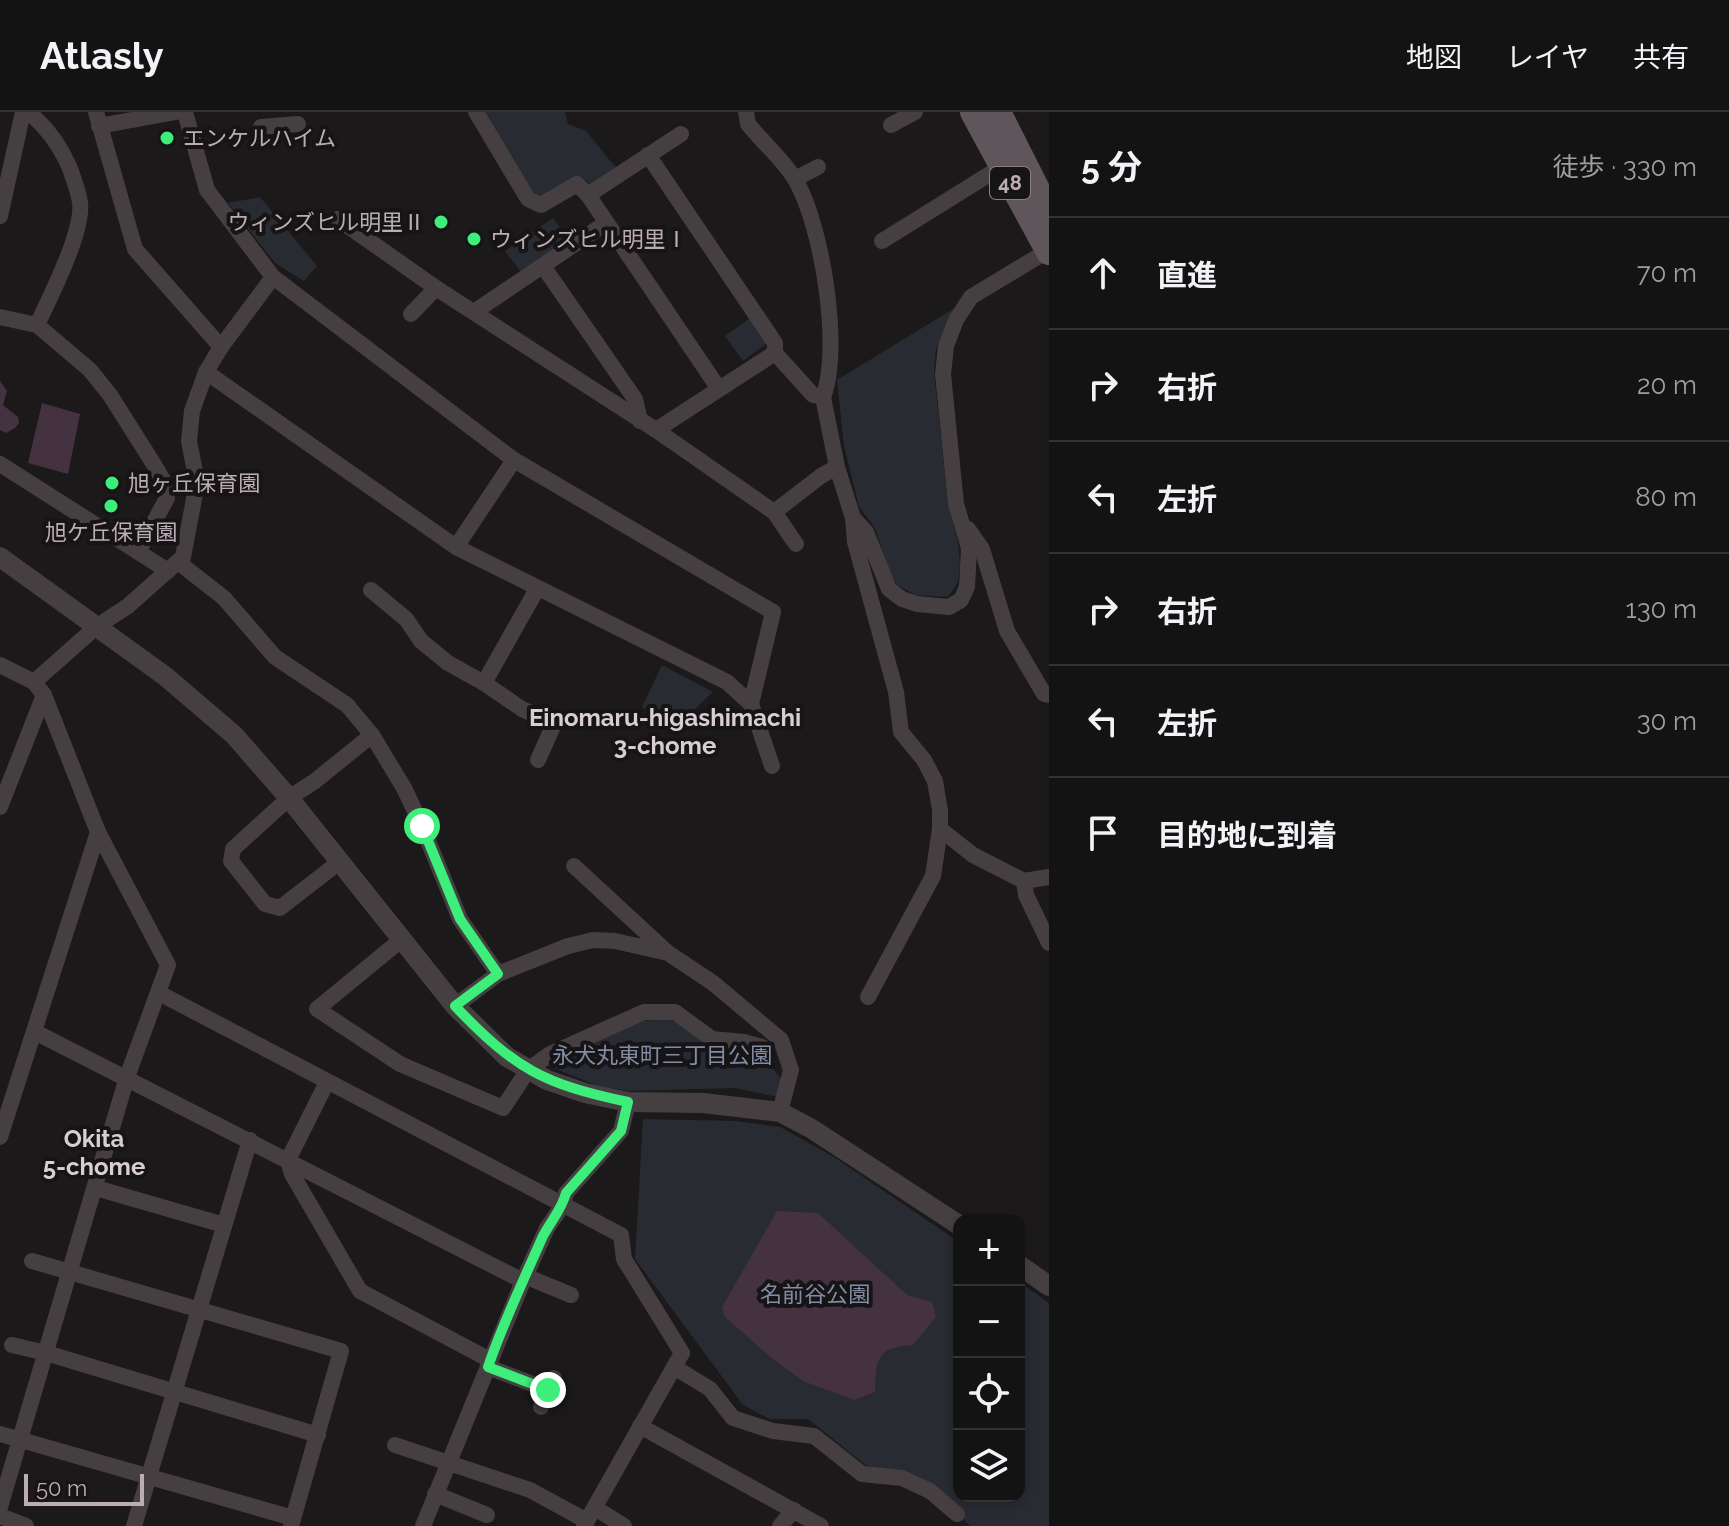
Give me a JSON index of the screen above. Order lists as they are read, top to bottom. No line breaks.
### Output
{"streets":{"main road":["48"]},"districts":["Einomaru-higashimachi 3-chome","Okita 5-chome"],"parks":["永犬丸東町三丁目公園","名前谷公園"],"places":["エンケルハイム","ウィンズヒル明里Ⅱ","ウィンズヒル明里Ⅰ","旭ヶ丘保育園","旭ケ丘保育園"],"scale_bar":"50 m","page":{"header":"Atlasly","nav":["地図","レイヤ","共有"],"heading":["5 分","徒歩 · 330 m"],"list":[["直進","70 m"],["右折","20 m"],["左折","80 m"],["右折","130 m"],["左折","30 m"],"目的地に到着"],"map_buttons":["+","−"],"scale":"50 m"}}
